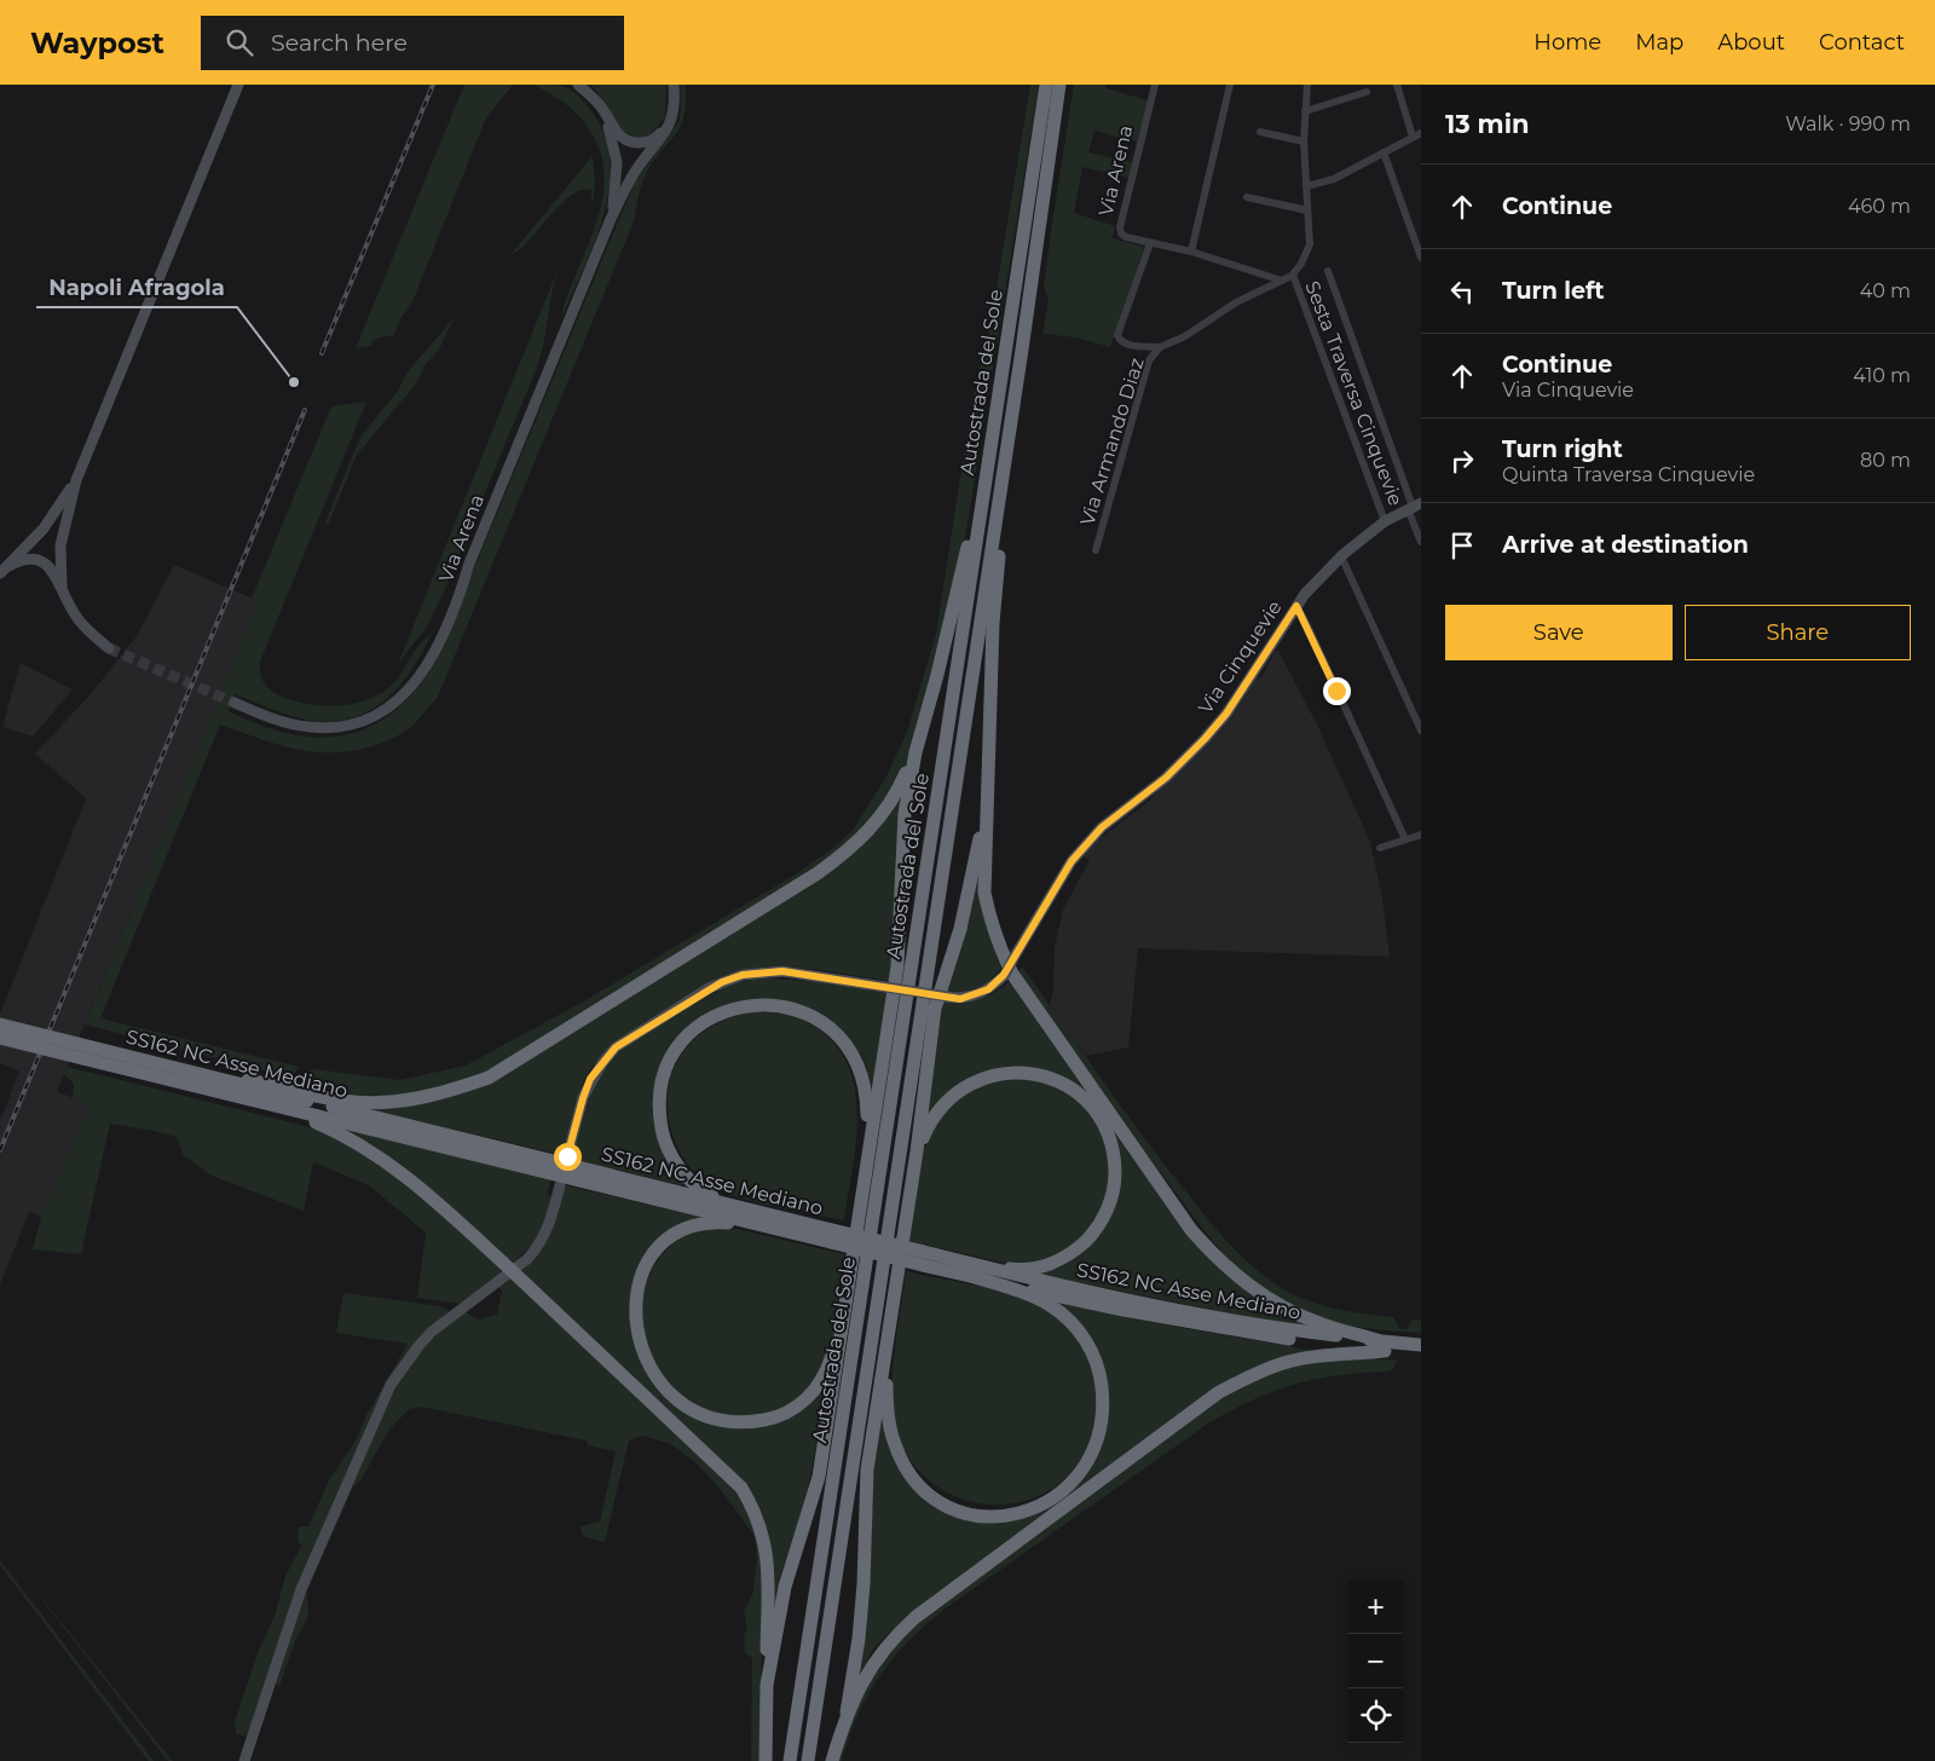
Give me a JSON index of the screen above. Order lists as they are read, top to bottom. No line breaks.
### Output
{"streets":{"highway":["Autostrada del Sole","SS162 NC Asse Mediano"],"street":["Via Arena","Sesta Traversa Cinquevie","Via Armando Diaz","Via Cinquevie"]},"crossings":[["Via Arena","Via Armando Diaz"],["Sesta Traversa Cinquevie","Via Armando Diaz"],["Sesta Traversa Cinquevie","Via Cinquevie"]],"places":["Napoli Afragola"],"page":{"header":"Waypost","search":"Search here","nav":["Home","Map","About","Contact"],"heading":["13 min","Walk · 990 m"],"list":[["Continue","460 m"],["Turn left","40 m"],["Continue","Via Cinquevie","410 m"],["Turn right","Quinta Traversa Cinquevie","80 m"],"Arrive at destination"],"buttons":["Save","Share"],"map_buttons":["+","−"]}}
